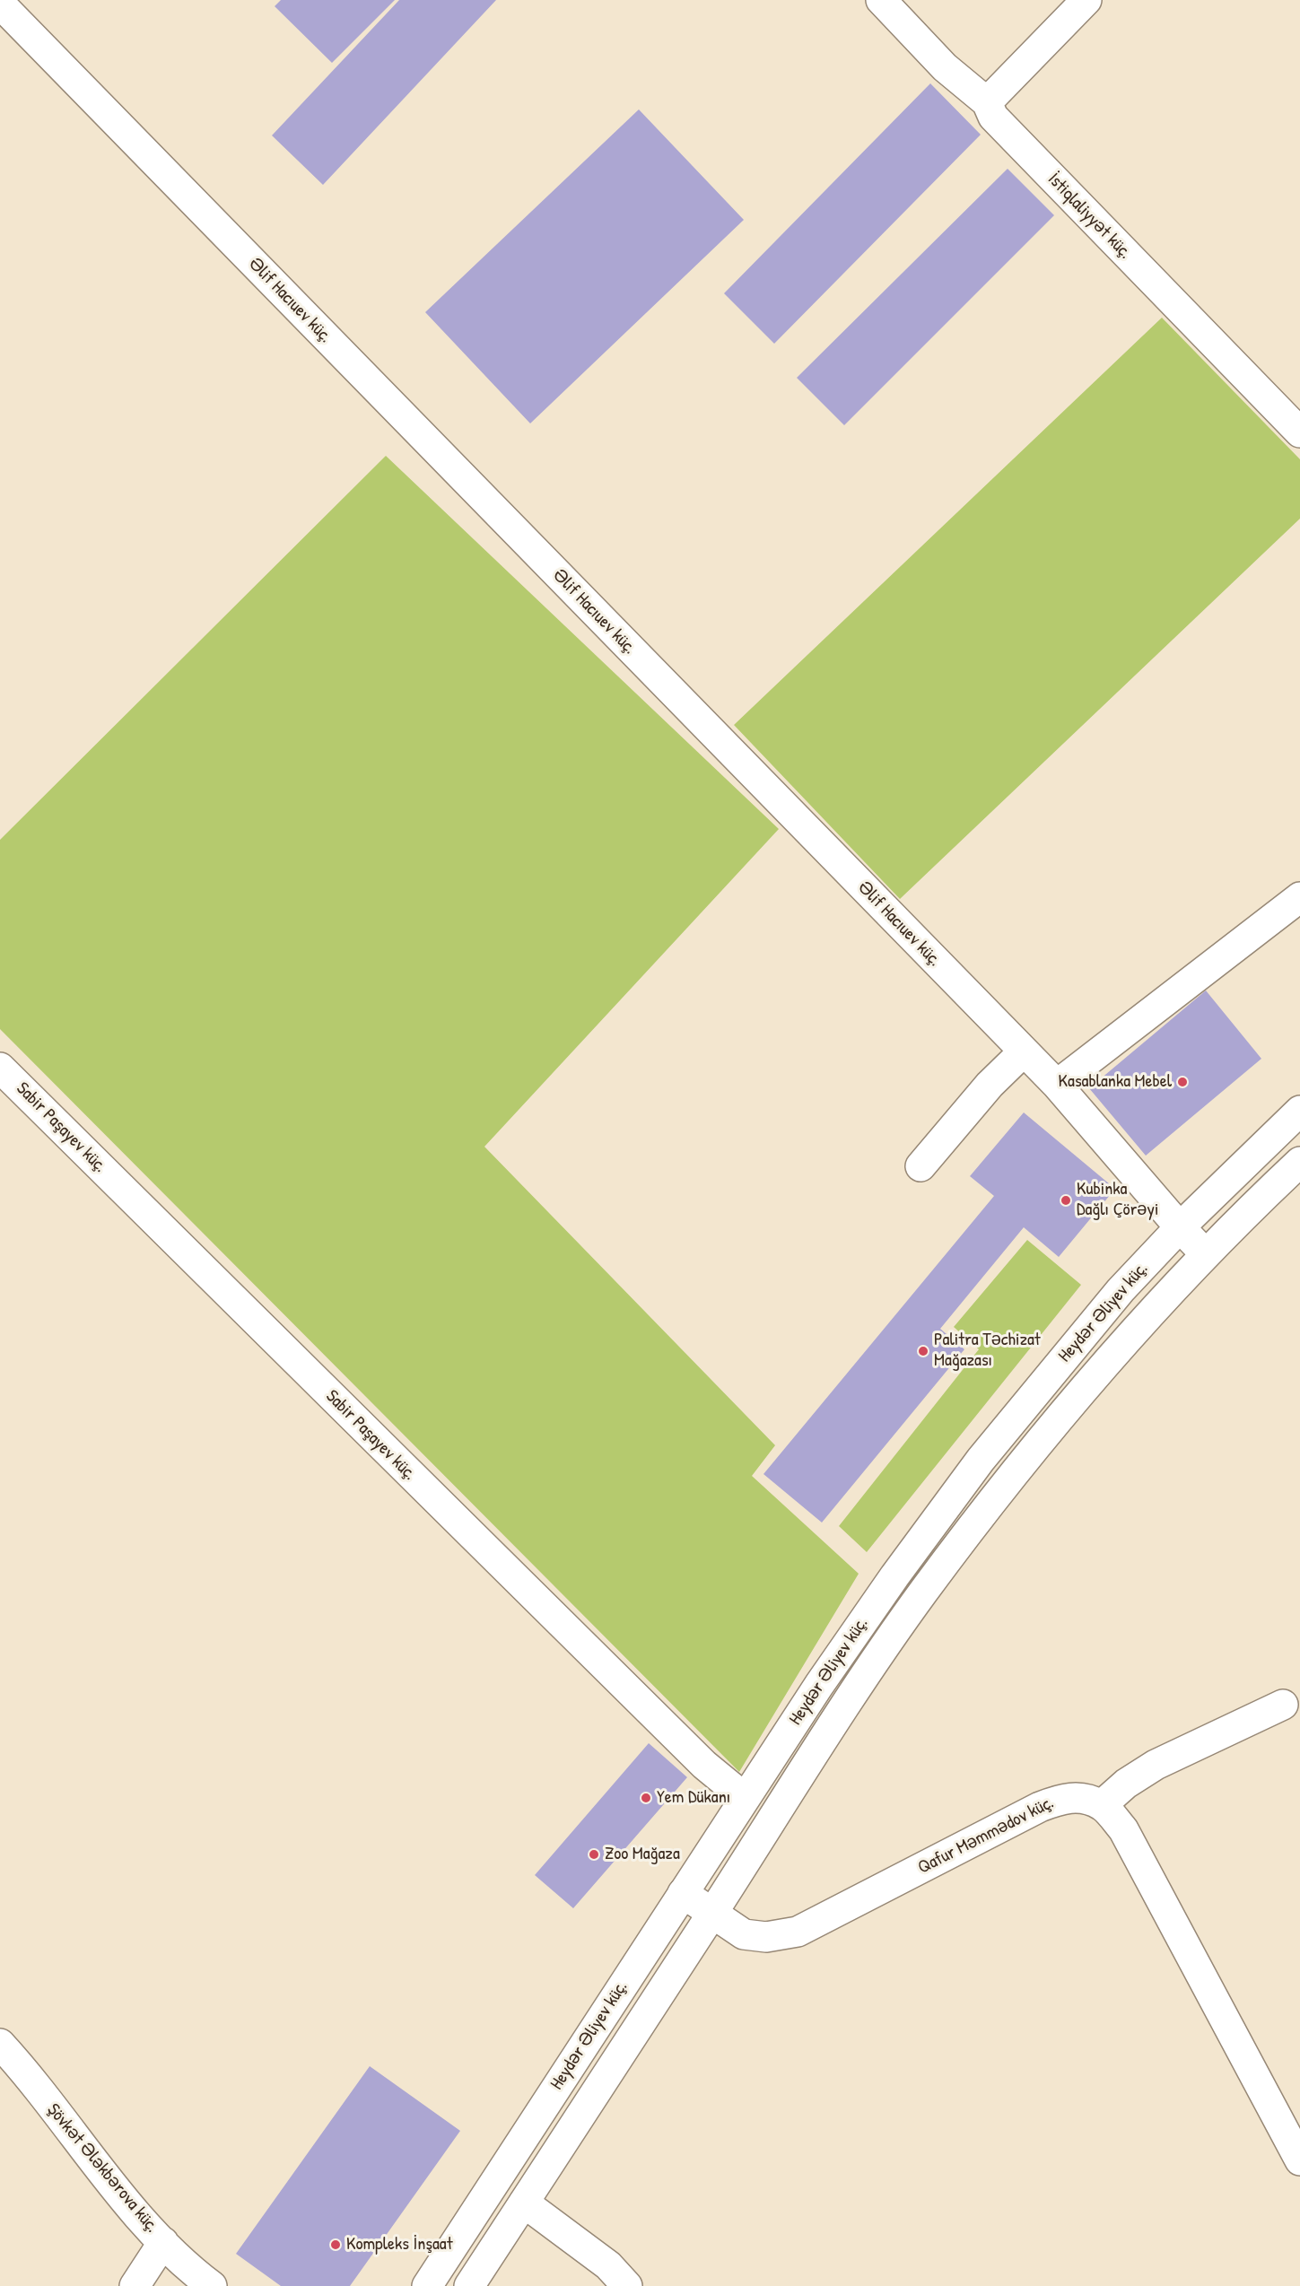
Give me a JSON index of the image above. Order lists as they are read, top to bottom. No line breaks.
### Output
{"streets":{"street":["İstiqlaliyyət küç.","Əlif Hacıuev küç.","Sabir Paşayev küç.","Heydər Əliyev küç.","Qafur Məmmədov küç.","Şövkət Ələkbərova küç."]},"crossings":[["Əlif Hacıuev küç.","Heydər Əliyev küç."],["Sabir Paşayev küç.","Heydər Əliyev küç."],["Heydər Əliyev küç.","Qafur Məmmədov küç."]],"places":["Kasablanka Mebel","Kubinka Dağlı Çörəyi","Palitra Təchizat Mağazası","Yem Dükanı","Zoo Mağaza","Kompleks İnşaat"]}
